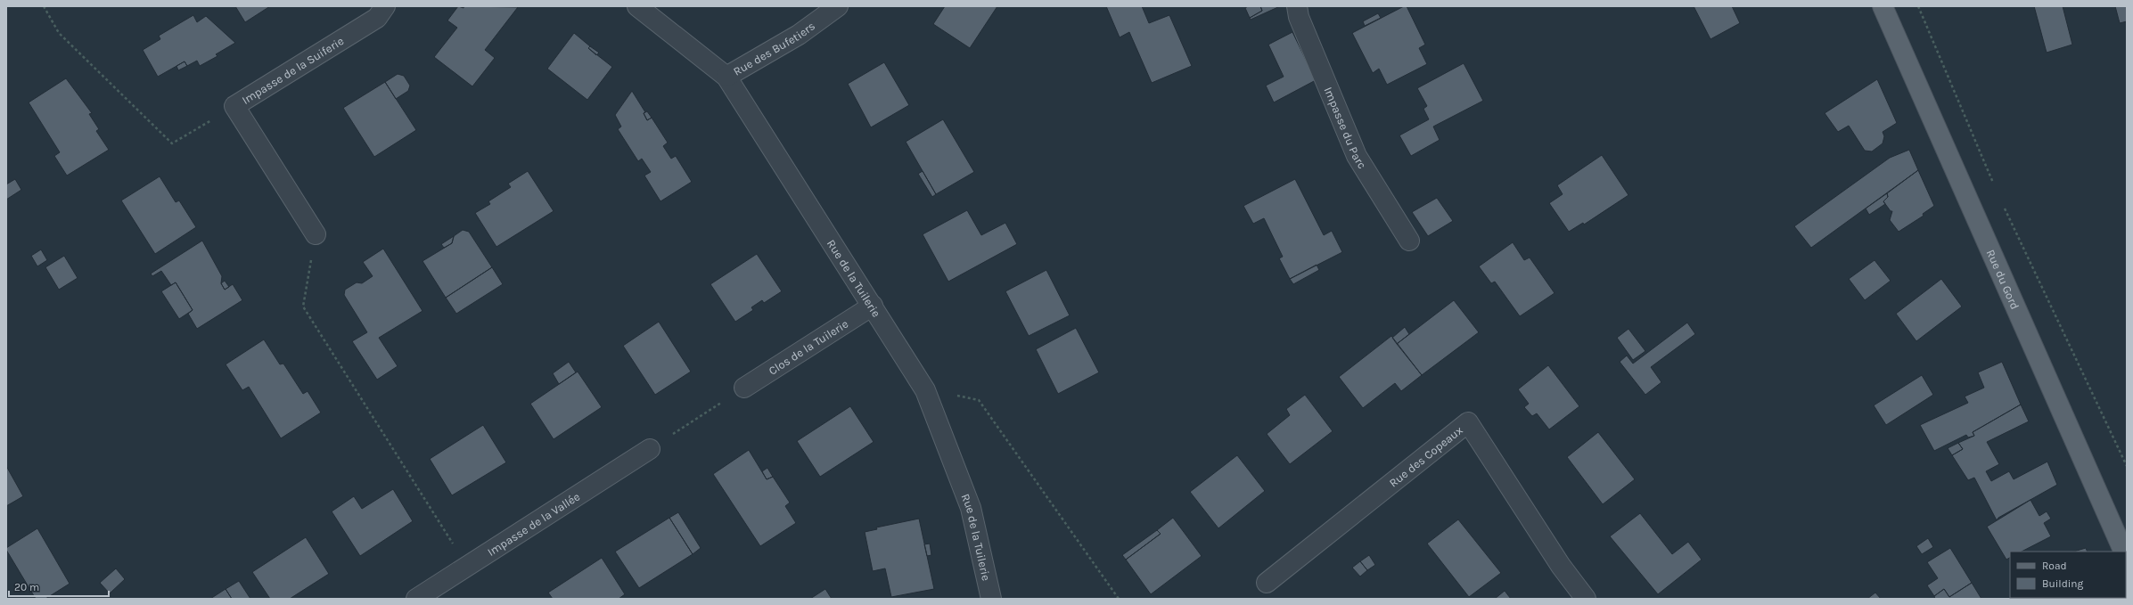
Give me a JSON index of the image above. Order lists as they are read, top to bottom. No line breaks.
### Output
{"streets":{"main road":["Rue du Gord"],"street":["Rue des Bufetiers","Impasse de la Suiferie","Impasse du Parc","Rue de la Tuilerie","Clos de la Tuilerie","Rue des Copeaux","Impasse de la Vallée"]},"crossings":[["Rue des Bufetiers","Rue de la Tuilerie"],["Rue de la Tuilerie","Clos de la Tuilerie"]],"legend":["Road","Building"],"scale_bar":"20 m"}
